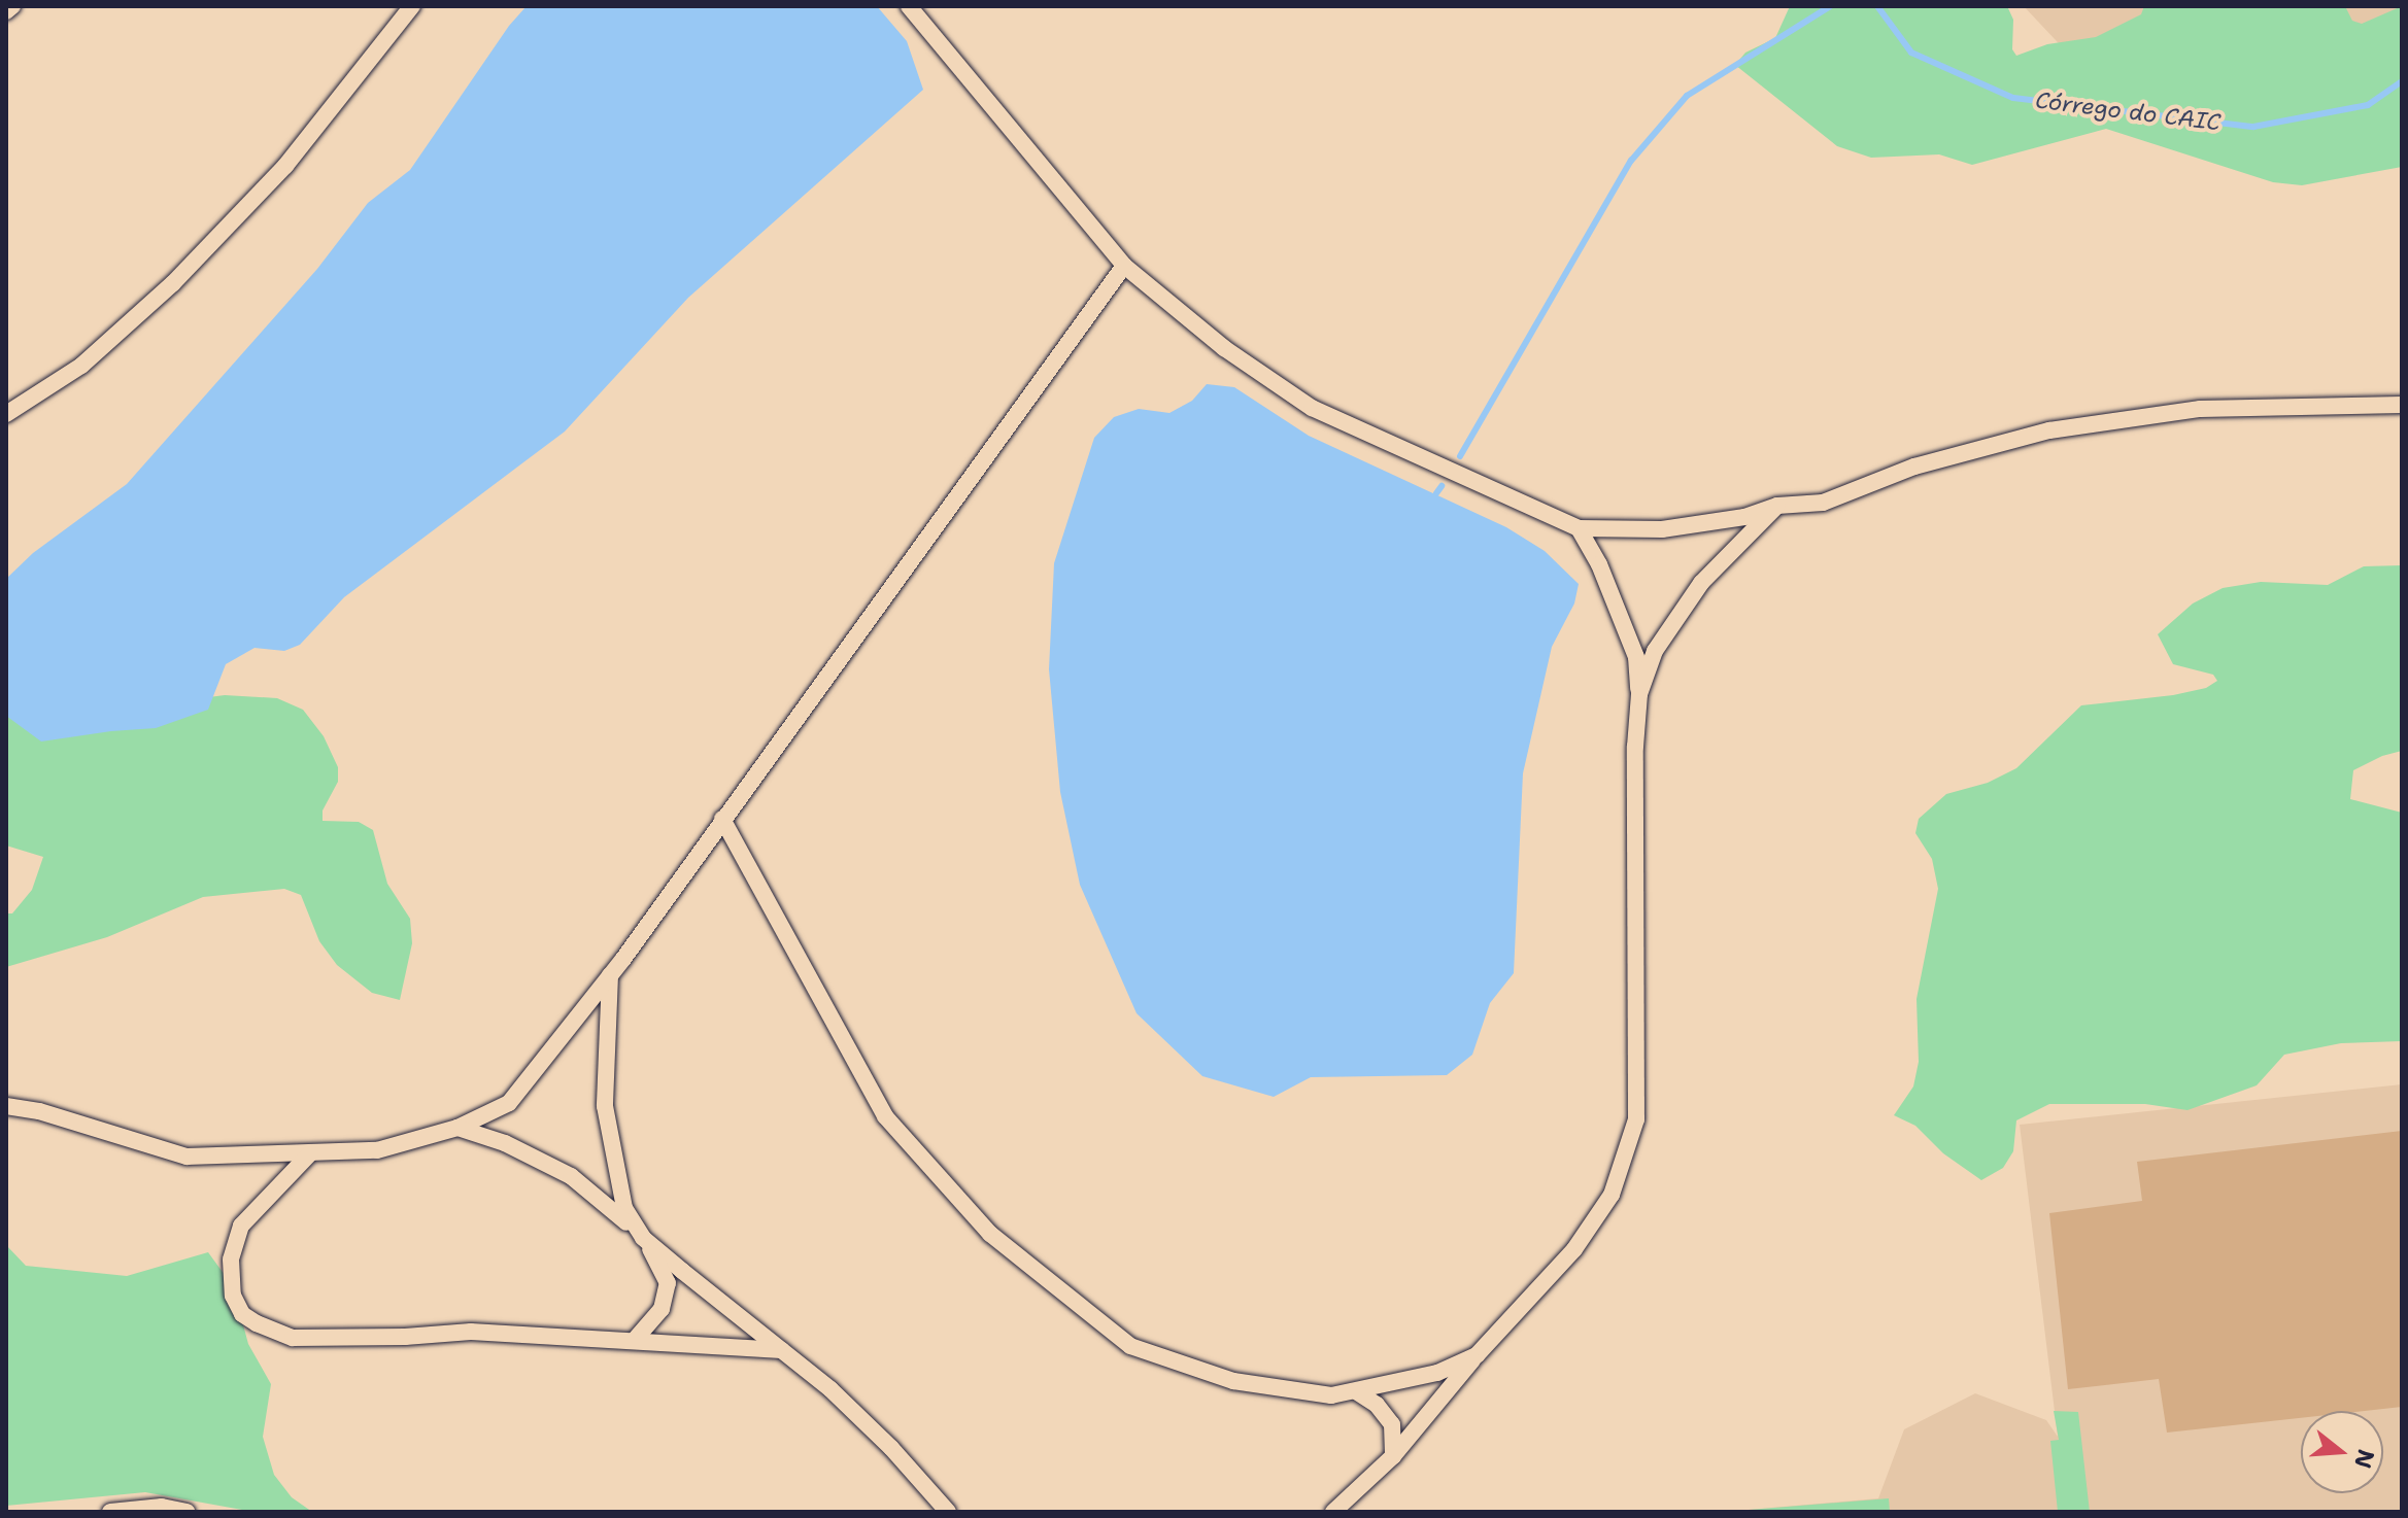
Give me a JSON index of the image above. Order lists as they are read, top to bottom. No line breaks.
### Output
{"water":["Córrego do CAIC"],"north":"right"}
